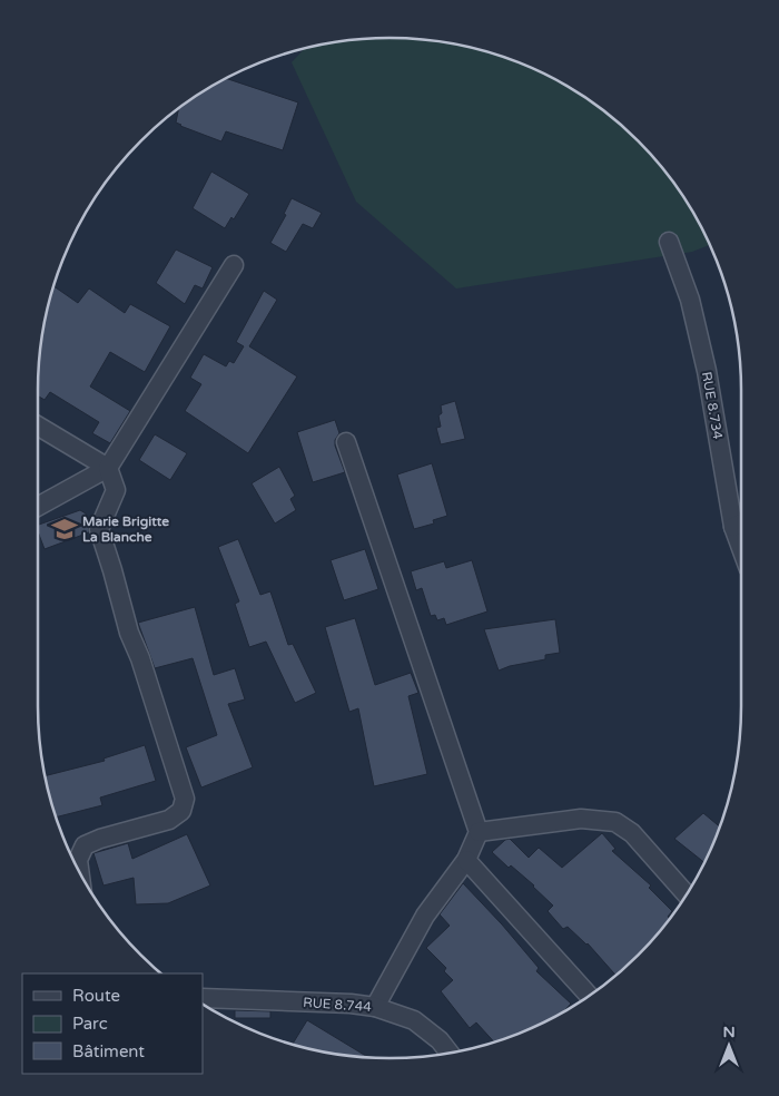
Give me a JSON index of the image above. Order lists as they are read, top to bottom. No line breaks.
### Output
{"streets":{"street":["RUE 8.734","RUE 8.744"]},"places":{"school or university":["Marie Brigitte La Blanche"]},"legend":["Route","Parc","Bâtiment"],"north":"top"}
